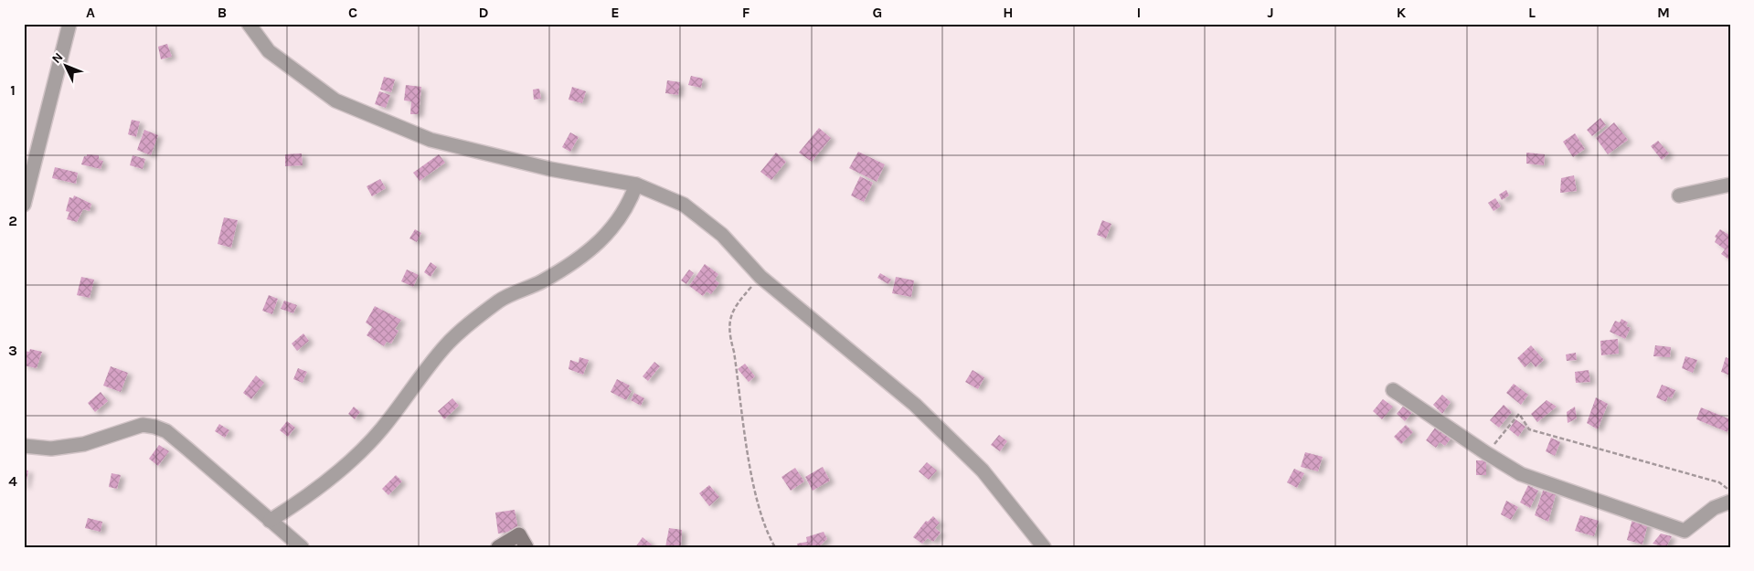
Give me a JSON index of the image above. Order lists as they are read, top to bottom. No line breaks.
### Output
{"north":"top left","grid":{"columns":["A","B","C","D","E","F","G","H","I","J","K","L","M"],"rows":["1","2","3","4"]}}
